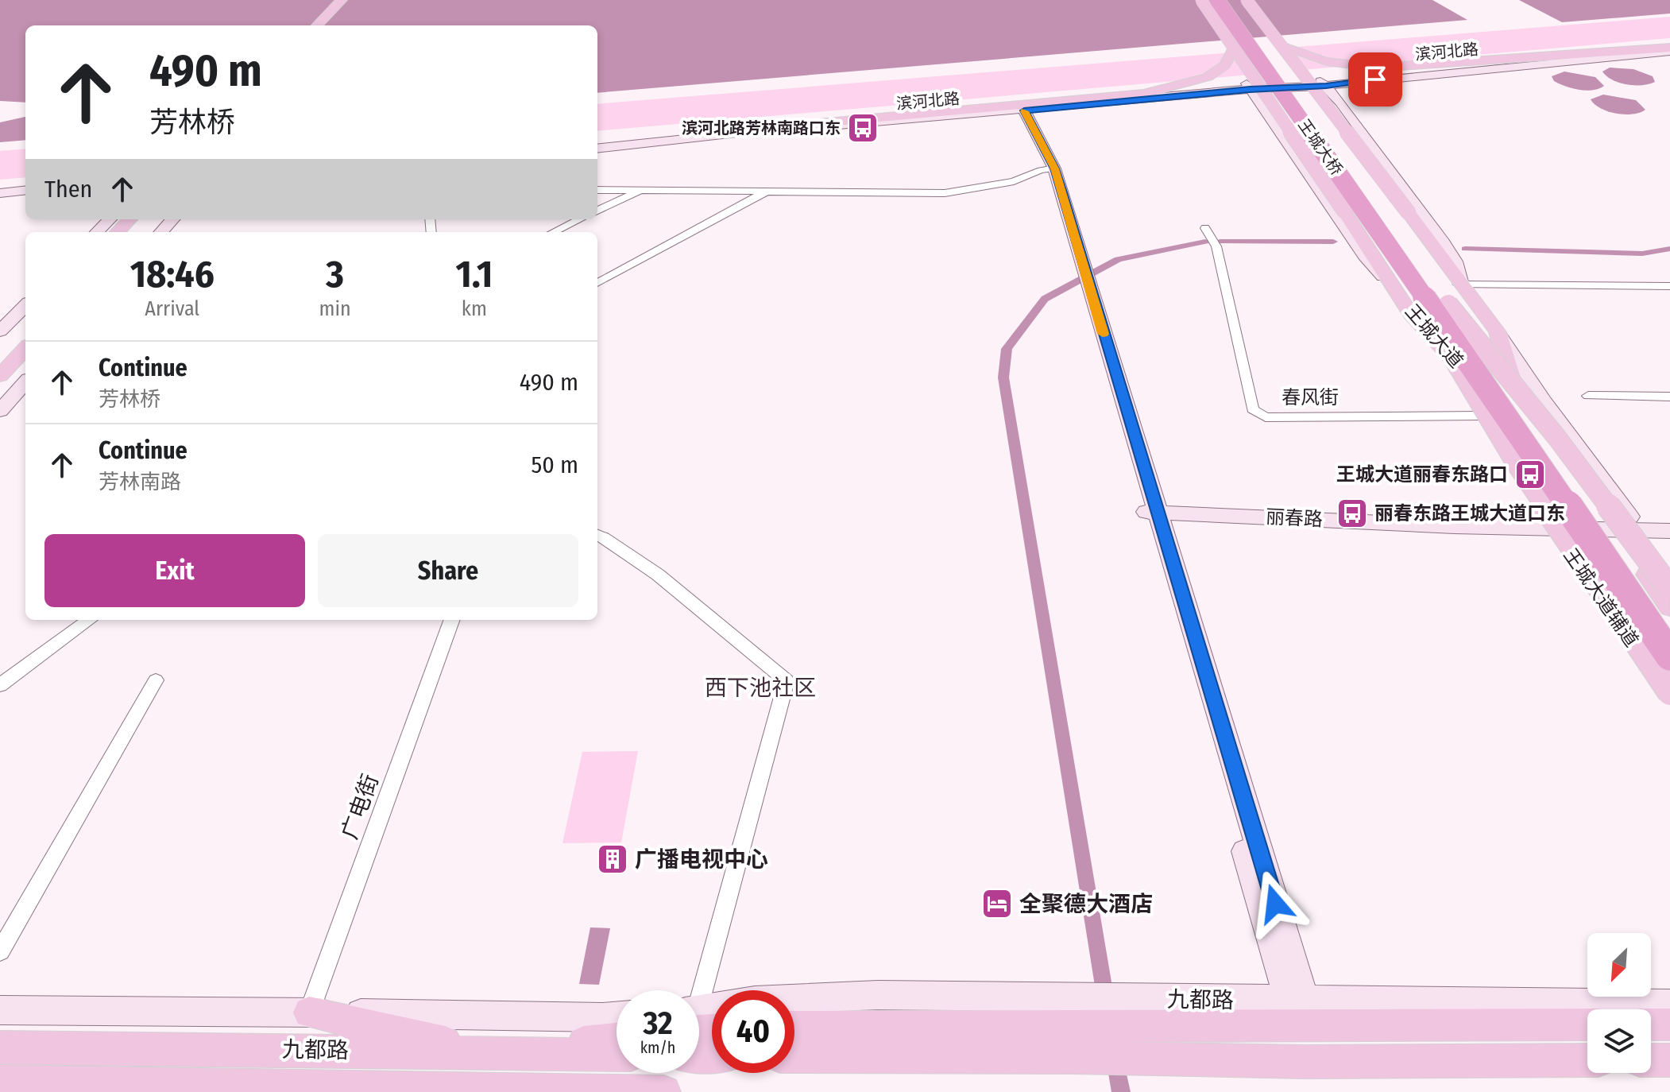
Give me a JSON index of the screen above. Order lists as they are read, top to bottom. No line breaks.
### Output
{"streets":{"highway":["王城大桥","王城大道"],"main road":["滨河北路","丽春路","王城大道辅道","九都路"],"street":["春风街","广电街"]},"crossings":[["王城大桥","王城大道"],["王城大道","丽春路"],["王城大道","王城大道辅道"],["春风街","王城大道辅道"],["丽春路","王城大道辅道"],["广电街","九都路"]],"districts":["西下池社区"],"places":{"bus stop":["滨河北路芳林南路口东","王城大道丽春东路口","丽春东路王城大道口东"],"building":["广播电视中心"],"hotel":["全聚德大酒店"]},"north":"bottom left","page":{"turn":["490 m","芳林桥"],"then":"Then","eta":["18:46","Arrival","3","min","1.1","km"],"list":[{"name":"Continue","note":"芳林桥","value":"490 m"},{"name":"Continue","note":"芳林南路","value":"50 m"}],"buttons":["Exit","Share"],"speed":"32 km/h","limit":"40"}}
